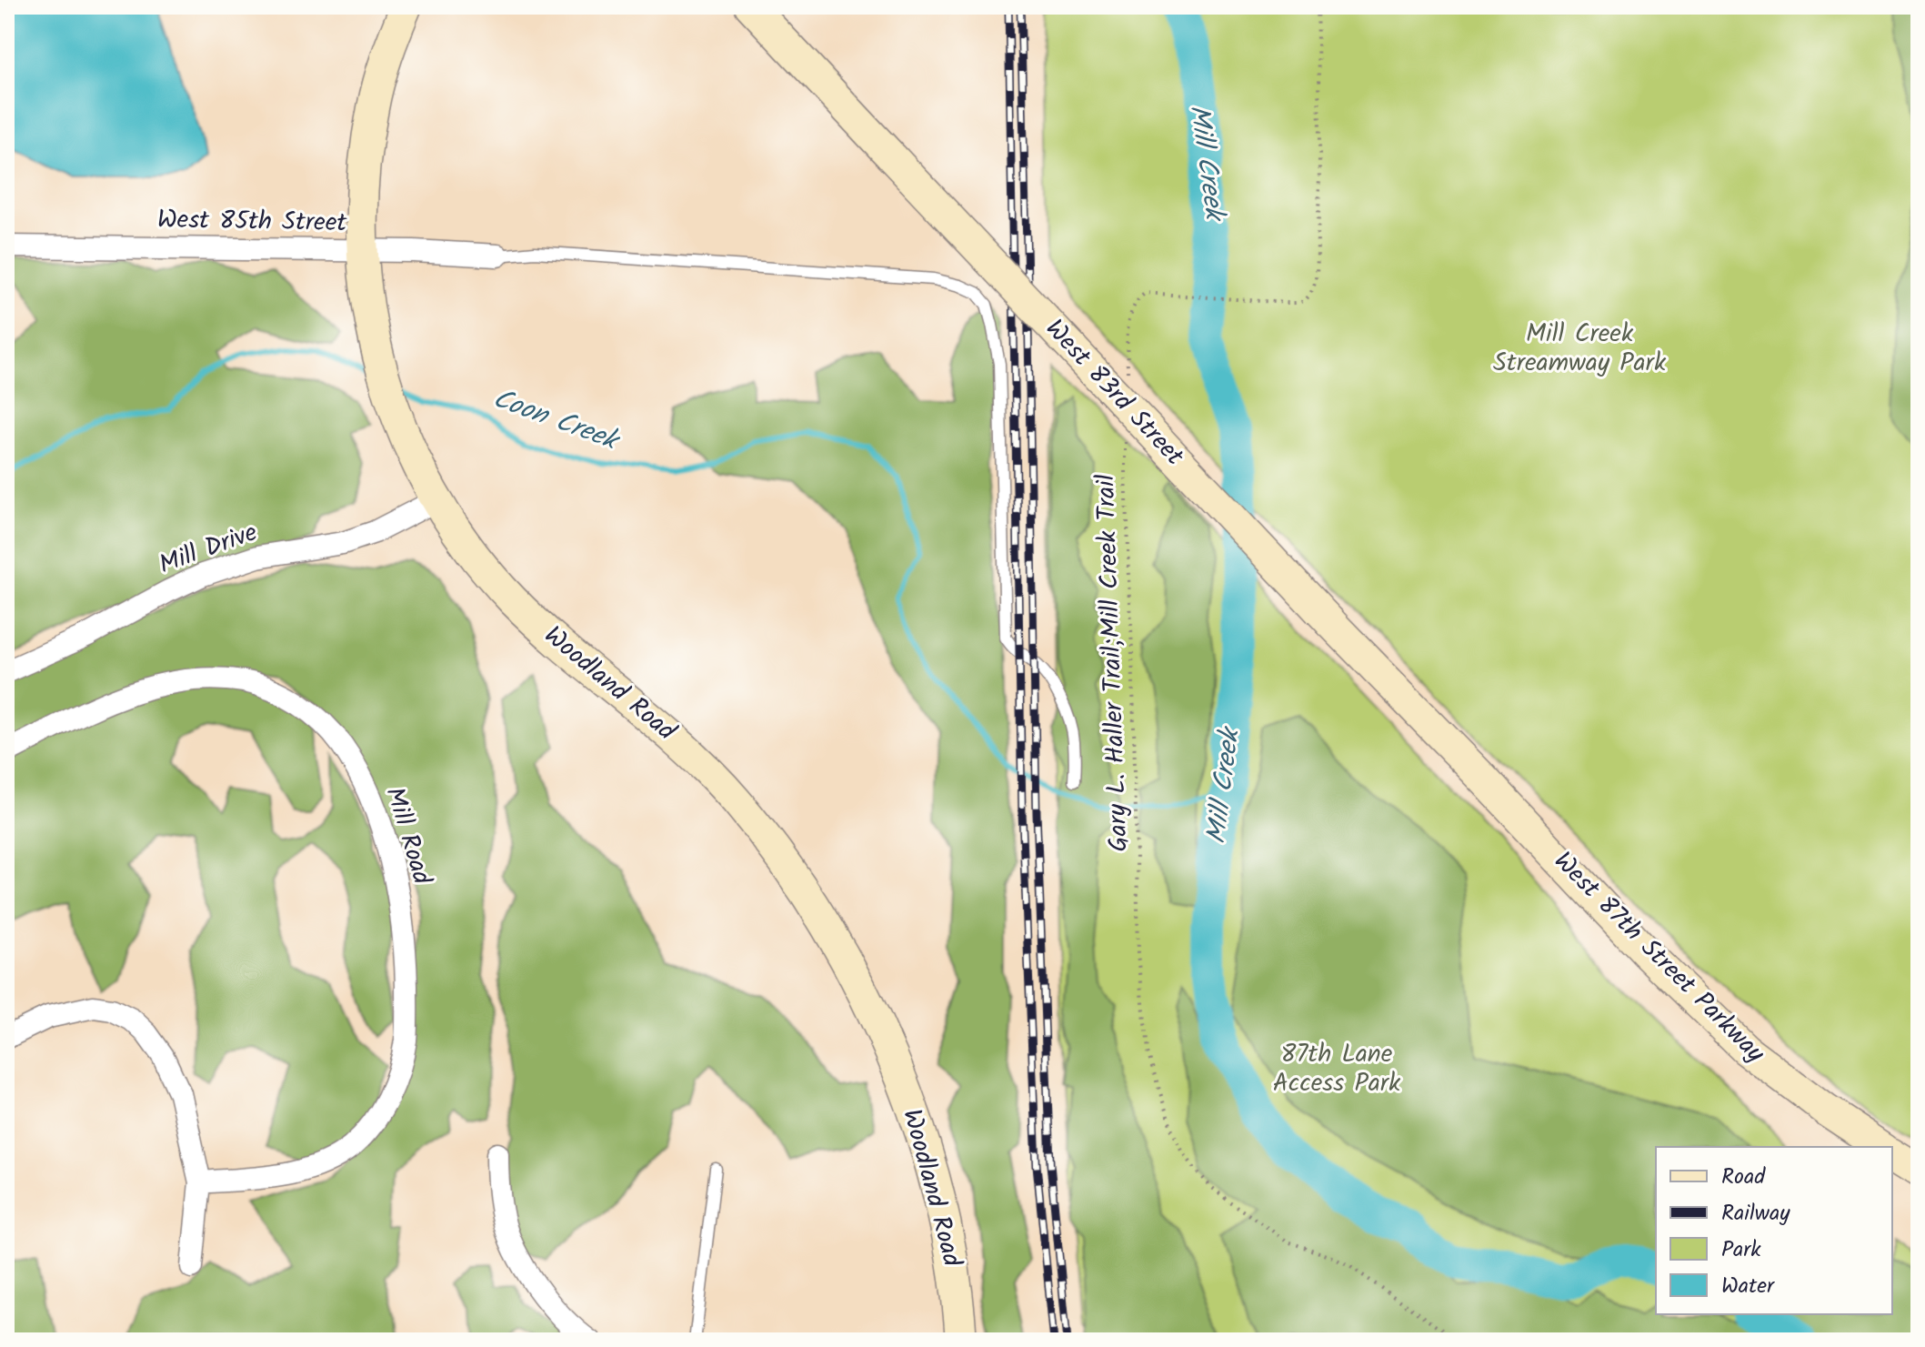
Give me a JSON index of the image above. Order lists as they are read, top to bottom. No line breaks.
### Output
{"streets":{"main road":["West 83rd Street","Woodland Road","West 87th Street Parkway"],"street":["West 85th Street","Mill Drive","Mill Road"],"path":["Gary L. Haller Trail;Mill Creek Trail"]},"crossings":[["West 85th Street","Woodland Road"],["West 83rd Street","West 87th Street Parkway"],["Mill Drive","Woodland Road"]],"water":["Mill Creek","Coon Creek"],"parks":["Mill Creek Streamway Park","87th Lane Access Park"],"legend":["Road","Railway","Park","Water"]}
